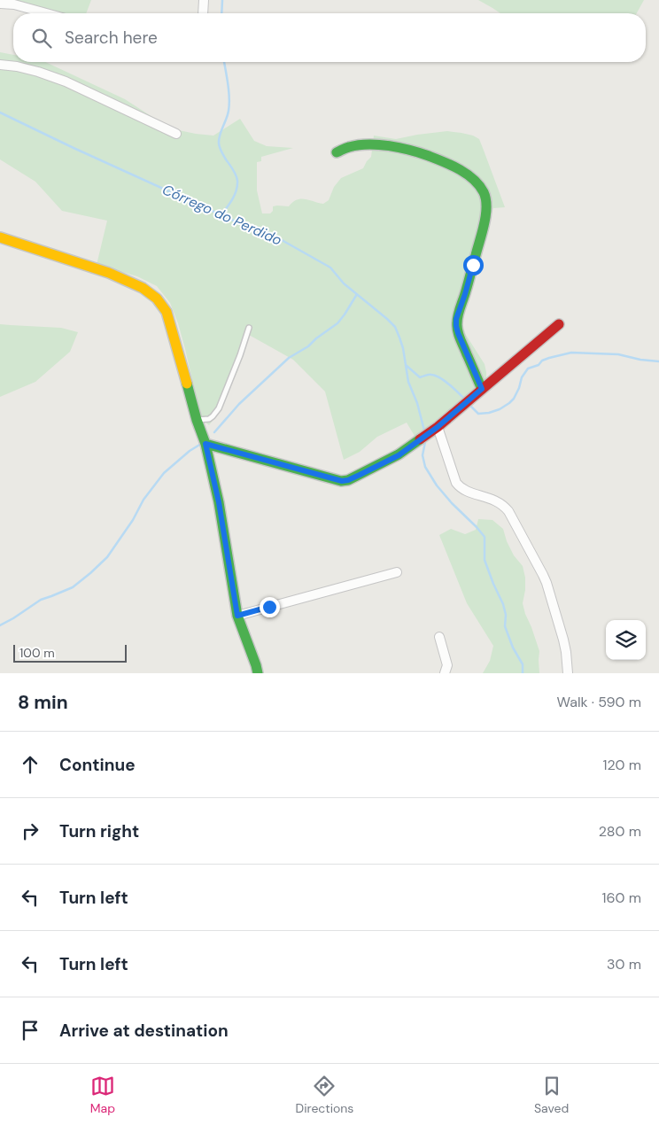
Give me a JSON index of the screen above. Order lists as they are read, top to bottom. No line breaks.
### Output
{"water":["Córrego do Perdido"],"scale_bar":"100 m","page":{"search":"Search here","scale":"100 m","heading":["8 min","Walk · 590 m"],"list":[["Continue","120 m"],["Turn right","280 m"],["Turn left","160 m"],["Turn left","30 m"],"Arrive at destination"],"nav":["Map","Directions","Saved"]}}
